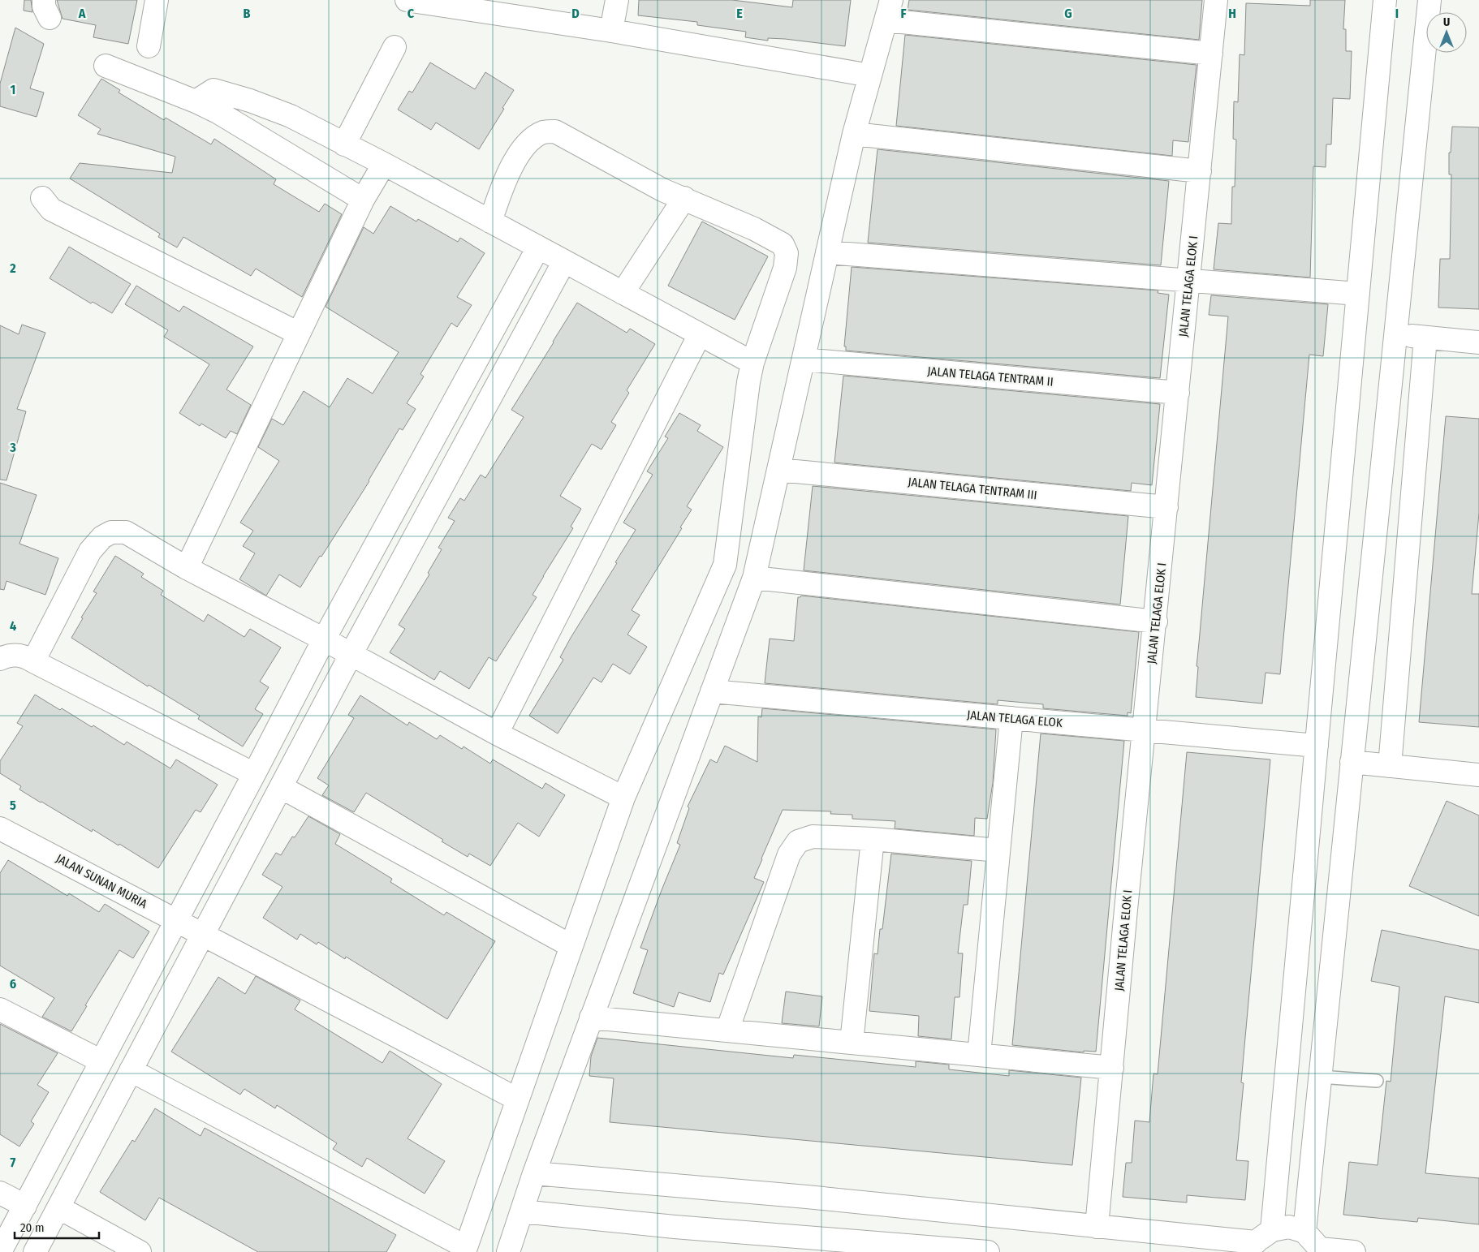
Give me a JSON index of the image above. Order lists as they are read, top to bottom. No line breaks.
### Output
{"streets":{"street":["JALAN TELAGA ELOK I","JALAN TELAGA TENTRAM II","JALAN TELAGA TENTRAM III","JALAN TELAGA ELOK","JALAN SUNAN MURIA"]},"crossings":[["JALAN TELAGA ELOK I","JALAN TELAGA TENTRAM II"],["JALAN TELAGA ELOK I","JALAN TELAGA TENTRAM III"],["JALAN TELAGA ELOK I","JALAN TELAGA ELOK"]],"scale_bar":"20 m","north":"top","grid":{"columns":["A","B","C","D","E","F","G","H","I"],"rows":["1","2","3","4","5","6","7"]}}
